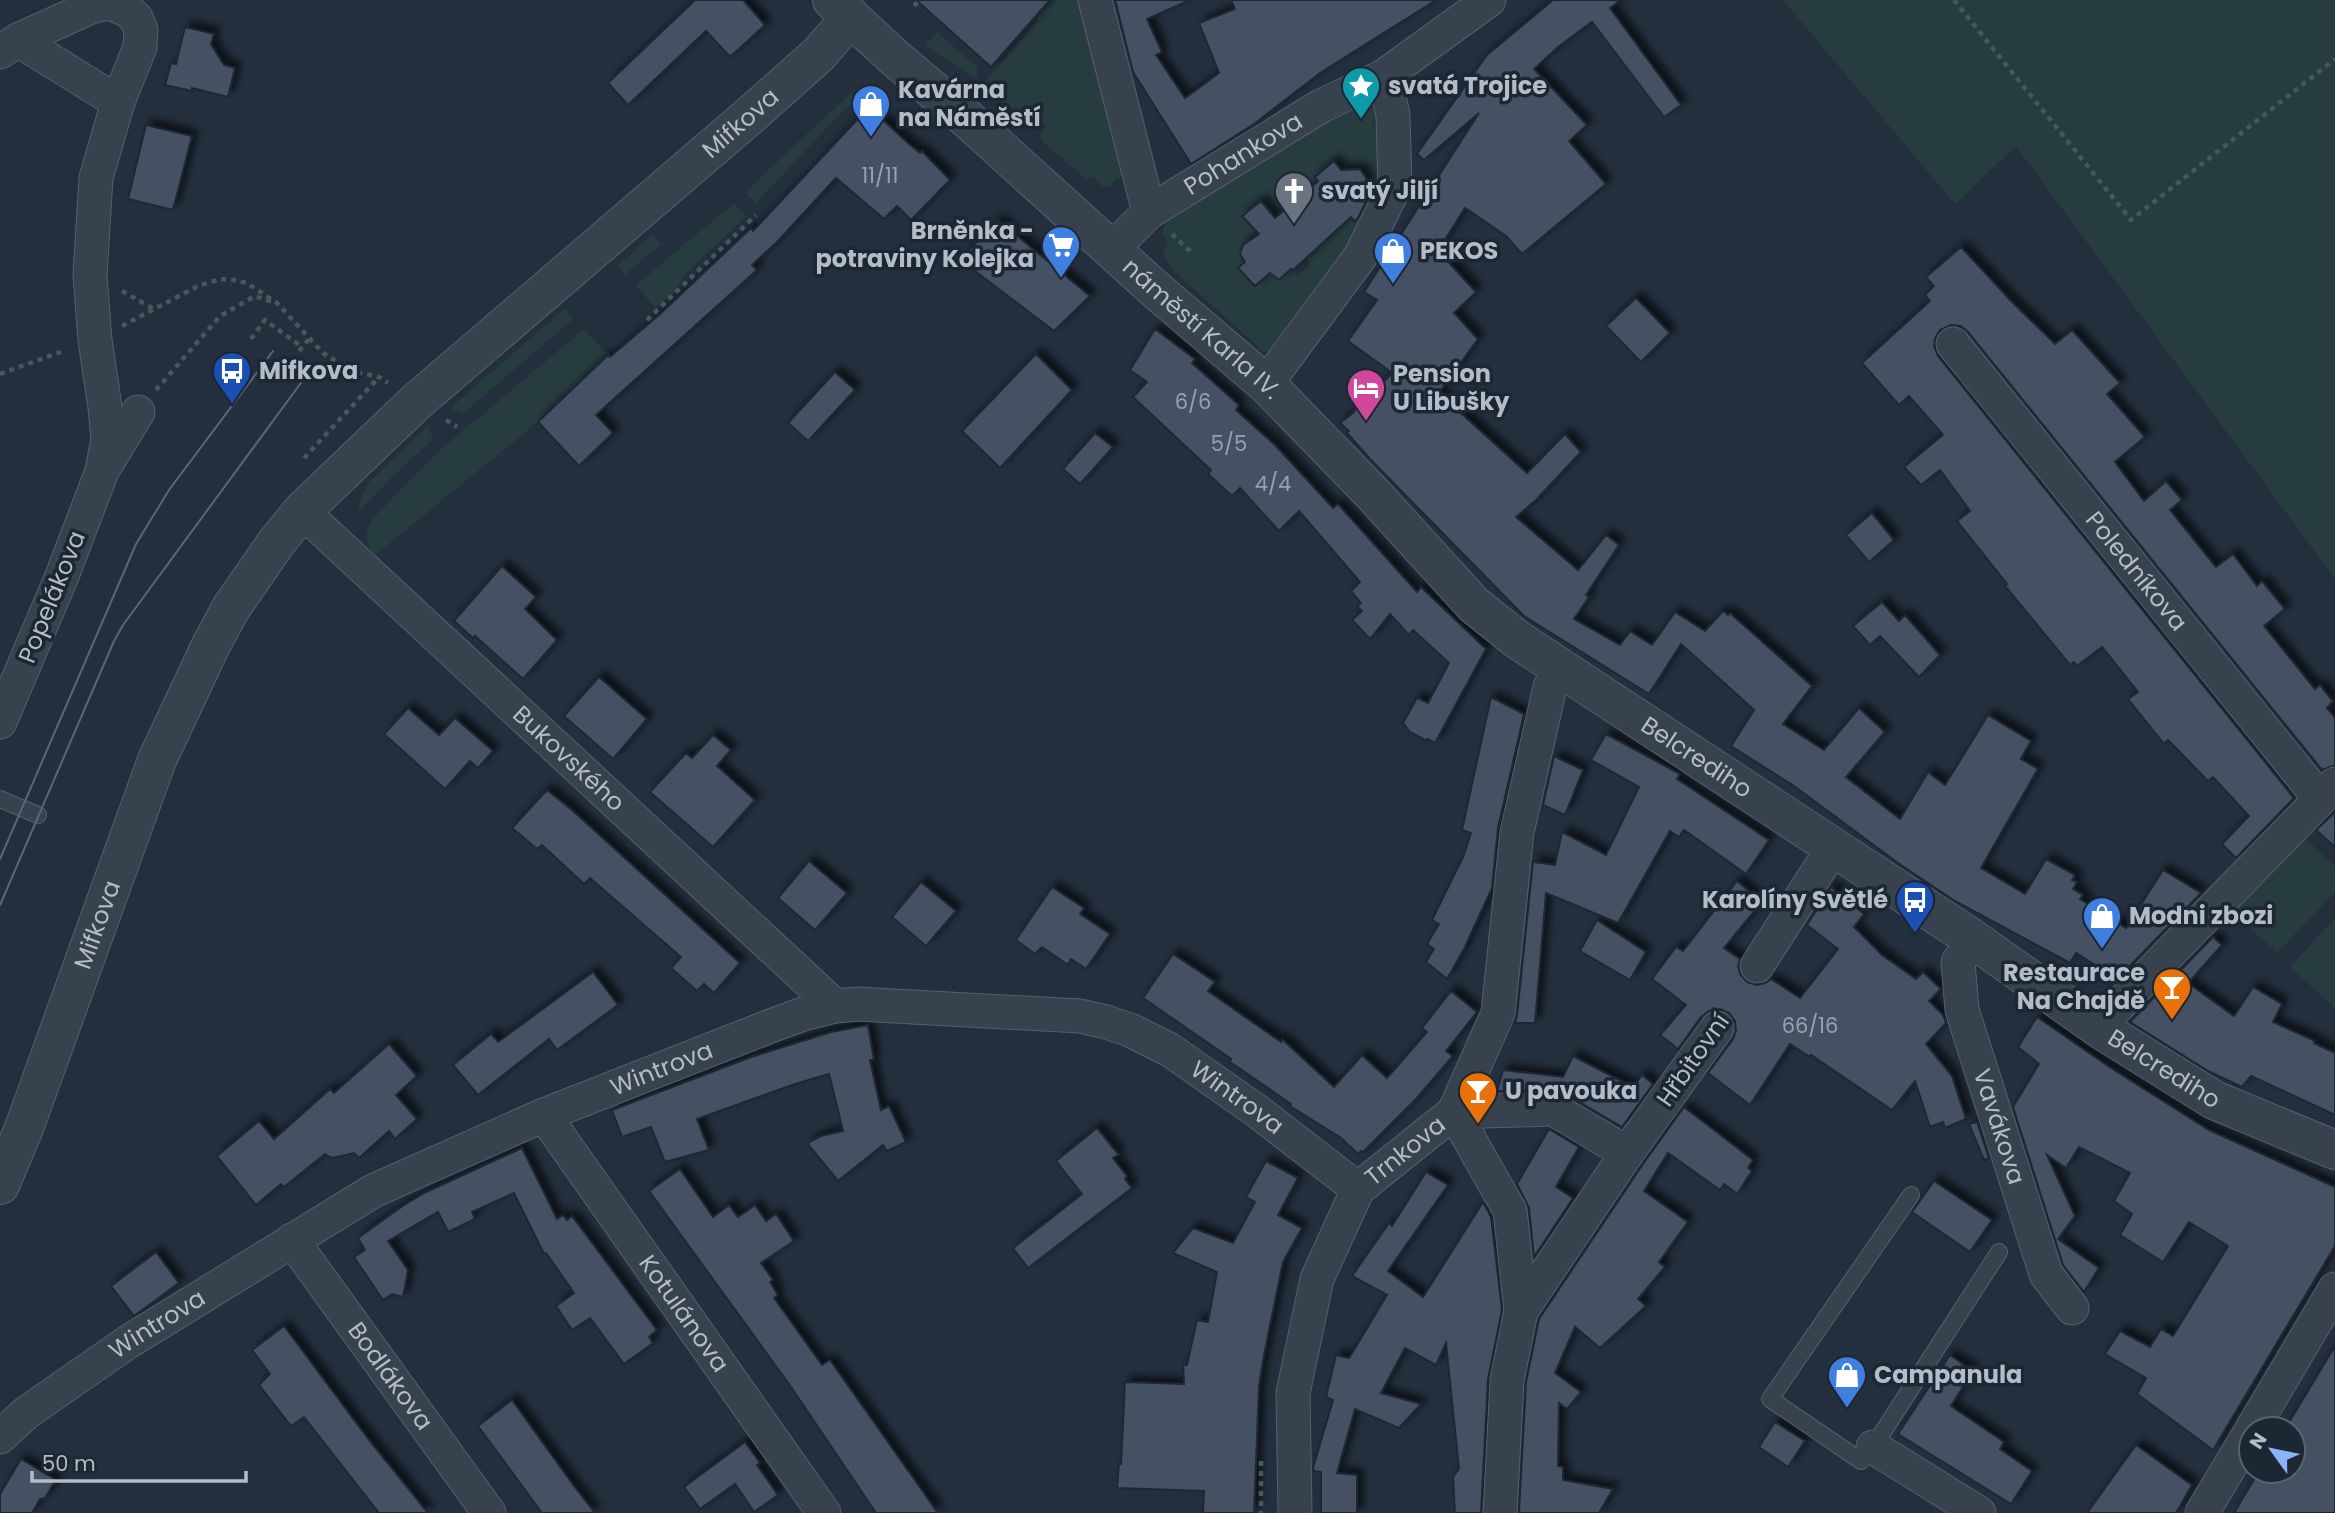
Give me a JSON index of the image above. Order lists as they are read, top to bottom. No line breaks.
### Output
{"streets":{"street":["Mifkova","Pohankova","náměstí Karla IV.","Poledníkova","Popelákova","Belcrediho","Bukovského","Hřbitovní","Wintrova","Vavákova","Trnkova","Kotulánova","Bodlákova"]},"crossings":[["Mifkova","náměstí Karla IV."],["Mifkova","Bukovského"],["Pohankova","náměstí Karla IV."],["náměstí Karla IV.","Belcrediho"],["náměstí Karla IV.","Trnkova"],["Belcrediho","Vavákova"],["Belcrediho","Trnkova"],["Bukovského","Wintrova"],["Hřbitovní","Trnkova"],["Wintrova","Trnkova"],["Wintrova","Kotulánova"],["Wintrova","Bodlákova"]],"places":{"place":["svatá Trojice"],"shop":["Kavárna na Náměstí","PEKOS","Modni zbozi","Campanula"],"church":["svatý Jiljí"],"supermarket":["Brněnka - potraviny Kolejka"],"bus stop":["Mifkova","Karolíny Světlé"],"hotel":["Pension U Libušky"],"bar":["Restaurace Na Chajdě","U pavouka"]},"house_numbers":["11/11","6/6","5/5","4/4","66/16"],"scale_bar":"50 m","north":"top left"}
